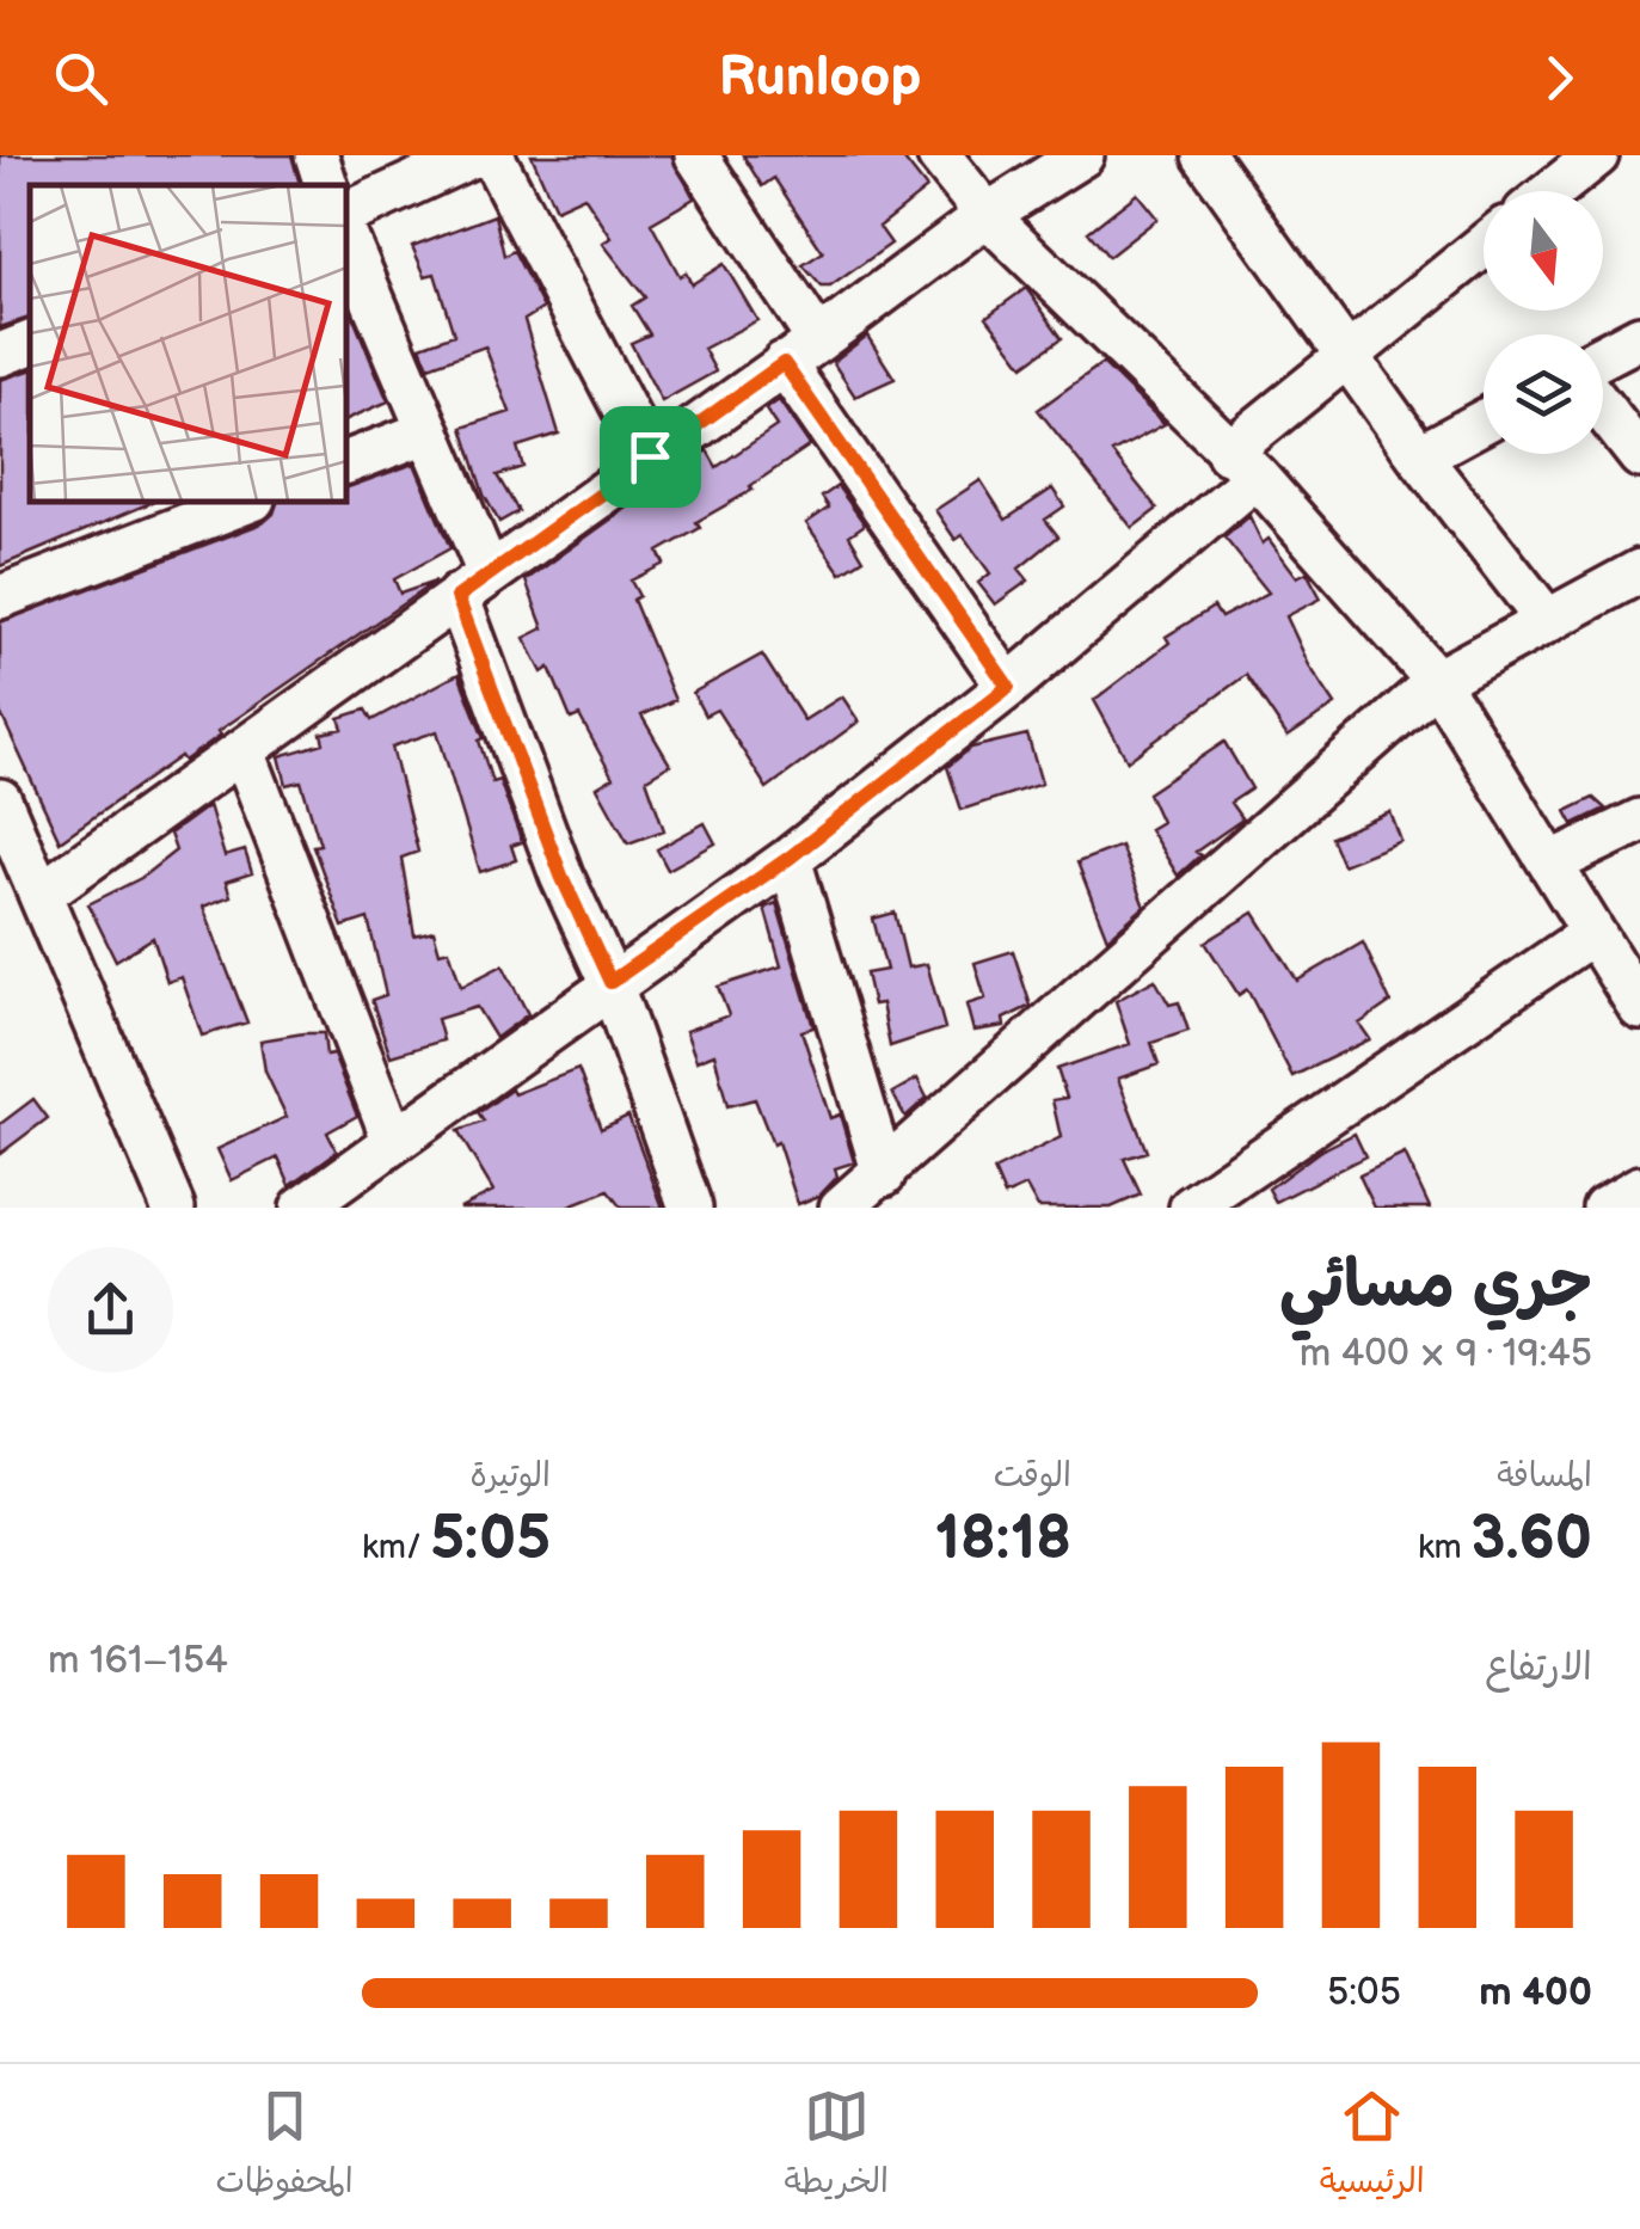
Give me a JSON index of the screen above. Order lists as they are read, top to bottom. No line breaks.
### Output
{"north":"bottom","page":{"header":"Runloop","heading":["جري مسائي","19:45 · 9 × 400 m"],"stats":[["المسافة","3.60 km"],["الوقت","18:18"],["الوتيرة","5:05 /km"]],"chart":["الارتفاع","154–161 m"],"list":[{"name":"400 m","note":"5:05"}],"tabs":["الرئيسية","الخريطة","المحفوظات"]}}
